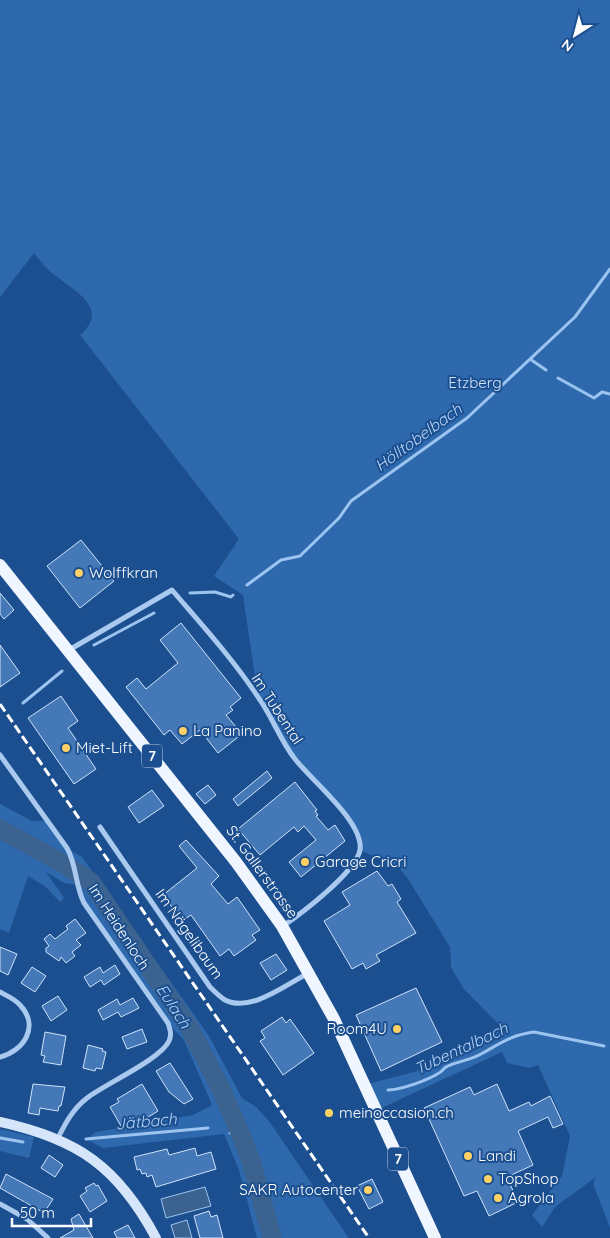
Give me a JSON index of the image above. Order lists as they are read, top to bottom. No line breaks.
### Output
{"streets":{"main road":["7","St. Gallerstrasse"],"street":["Im Tubental","Im Heidenloch","Im Nägelibaum"]},"crossings":[["Im Tubental","St. Gallerstrasse"],["St. Gallerstrasse","Im Nägelibaum"]],"water":["Hölltobelbach","Eulach","Tubentalbach","Jätbach"],"parks":["Etzberg"],"places":["Wolffkran","La Panino","Miet-Lift","Garage Cricri","Room4U","meinoccasion.ch","Landi","TopShop","SAKR Autocenter","Agrola"],"scale_bar":"50 m","north":"bottom left"}
